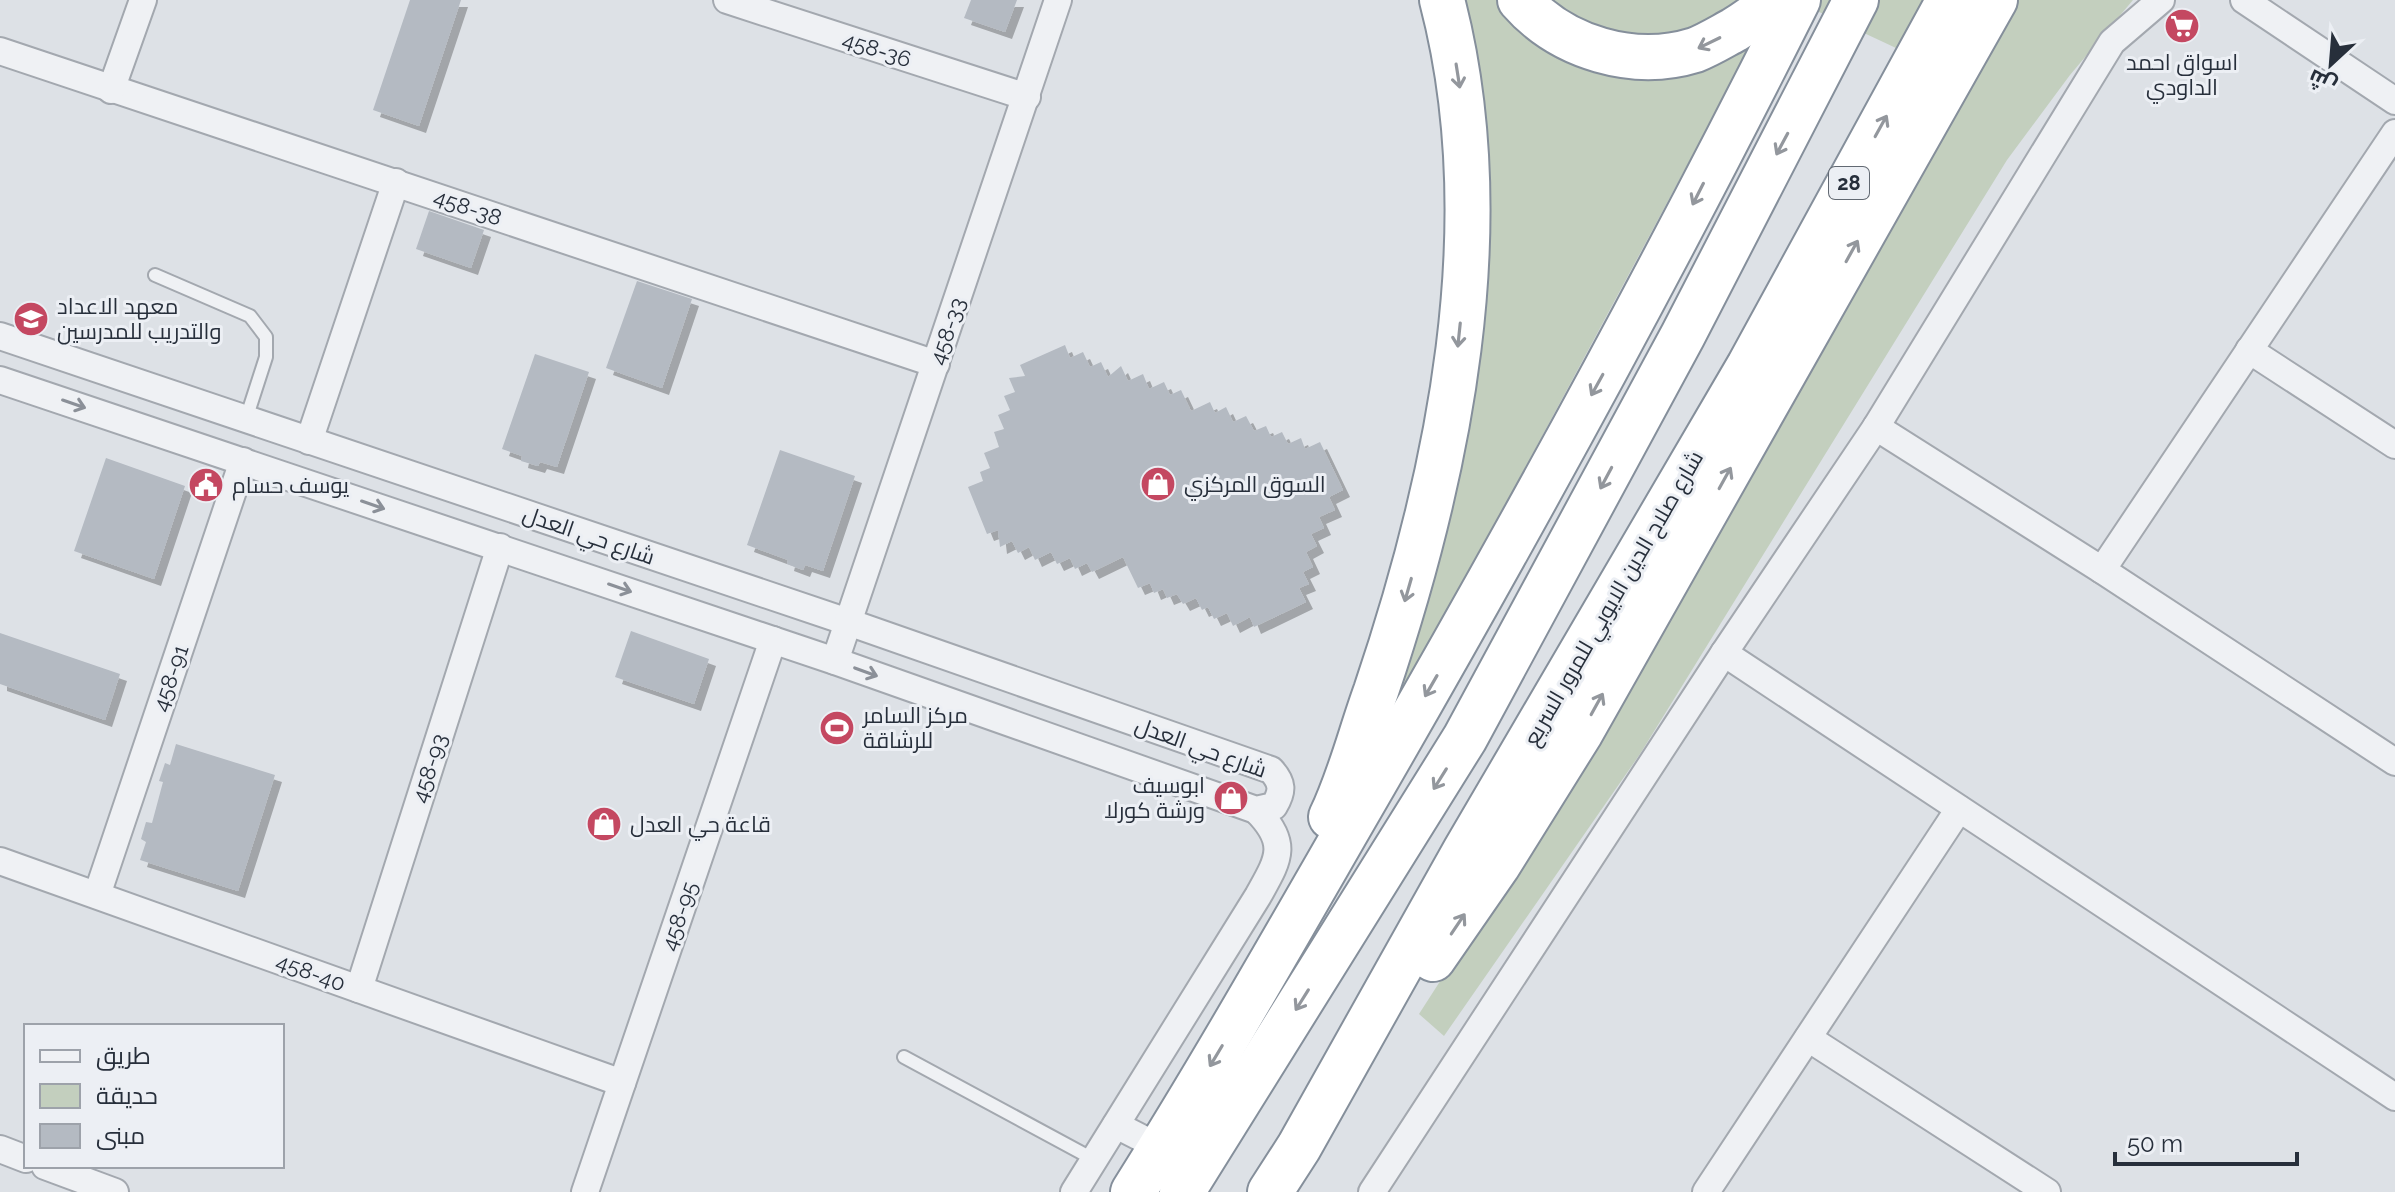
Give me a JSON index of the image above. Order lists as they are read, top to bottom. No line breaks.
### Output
{"streets":{"highway":["28","شارع صلاح الدين الايوبي للمرور السريع"],"street":["458-36","458-38","458-33","شارع حي العدل","458-91","458-93","458-95","458-40"]},"crossings":[["458-36","458-33"],["458-38","458-33"],["458-33","شارع حي العدل"],["شارع حي العدل","458-91"],["شارع حي العدل","458-93"],["شارع حي العدل","458-95"],["458-91","458-40"],["458-93","458-40"],["458-95","458-40"]],"places":{"supermarket":["اسواق احمد الداودي"],"school or university":["معهد الاعداد والتدريب للمدرسين"],"shop":["السوق المركزي","ابوسيف ورشة كورلا","قاعة حي العدل"],"public building":["يوسف حسام"],"sports":["مركز السامر للرشاقة"]},"legend":["طريق","حديقة","مبنى"],"scale_bar":"50 m","north":"bottom left"}
